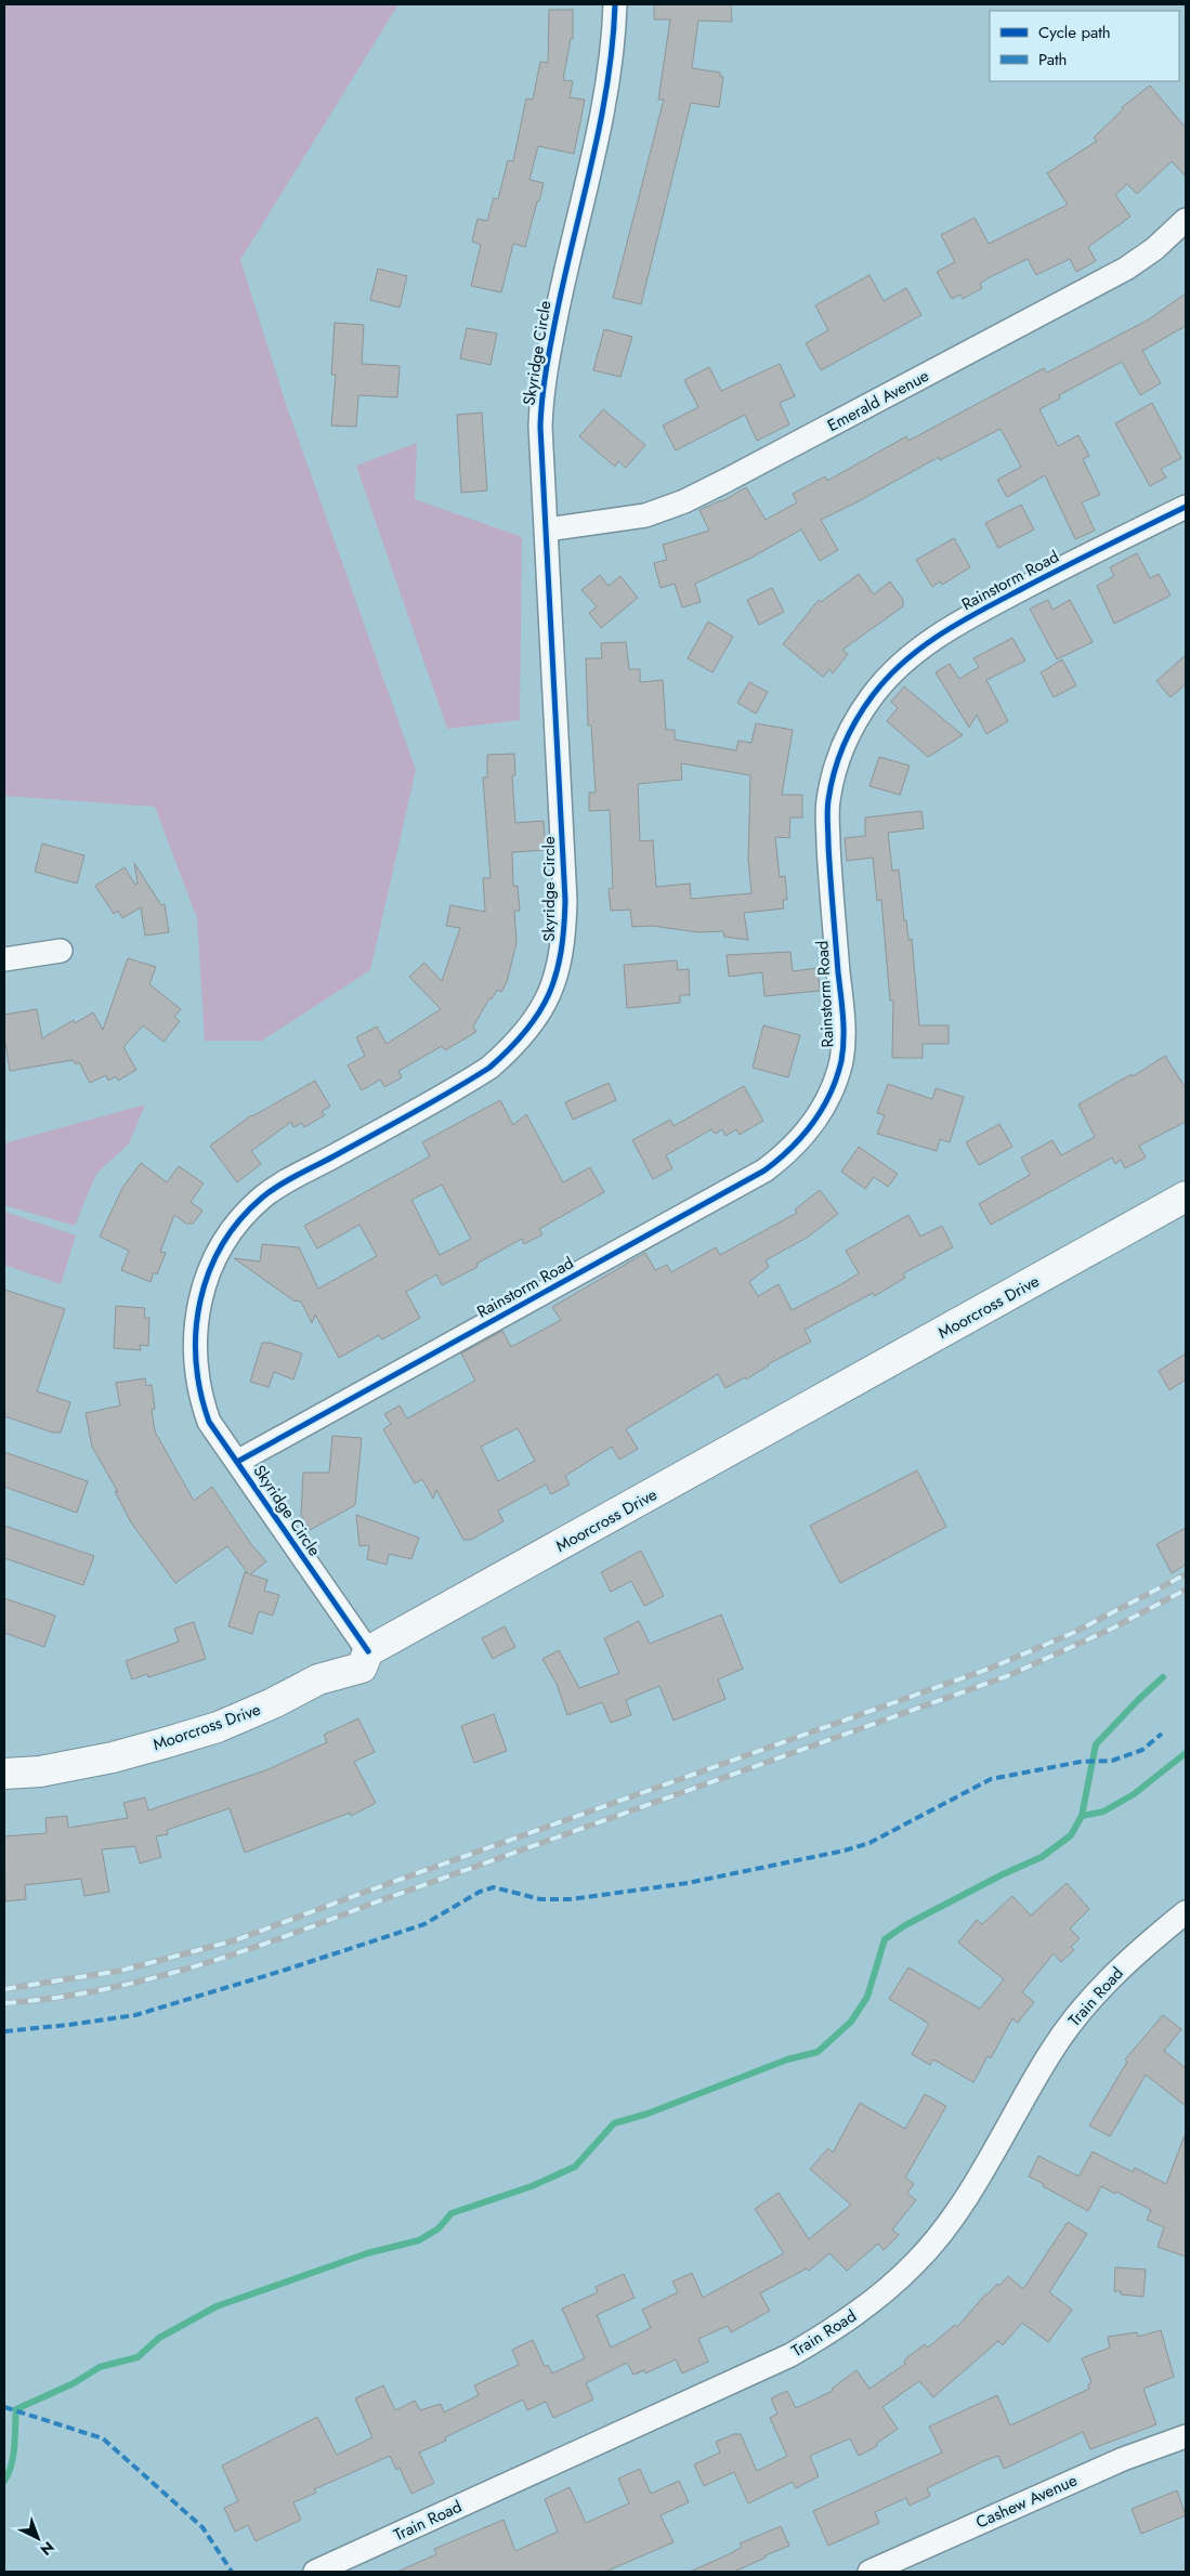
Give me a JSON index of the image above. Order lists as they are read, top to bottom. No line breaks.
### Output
{"streets":{"street":["Skyridge Circle","Emerald Avenue","Rainstorm Road","Moorcross Drive","Train Road","Cashew Avenue"]},"crossings":[["Skyridge Circle","Emerald Avenue"],["Skyridge Circle","Rainstorm Road"],["Skyridge Circle","Moorcross Drive"]],"legend":["Cycle path","Path"],"north":"bottom right"}
